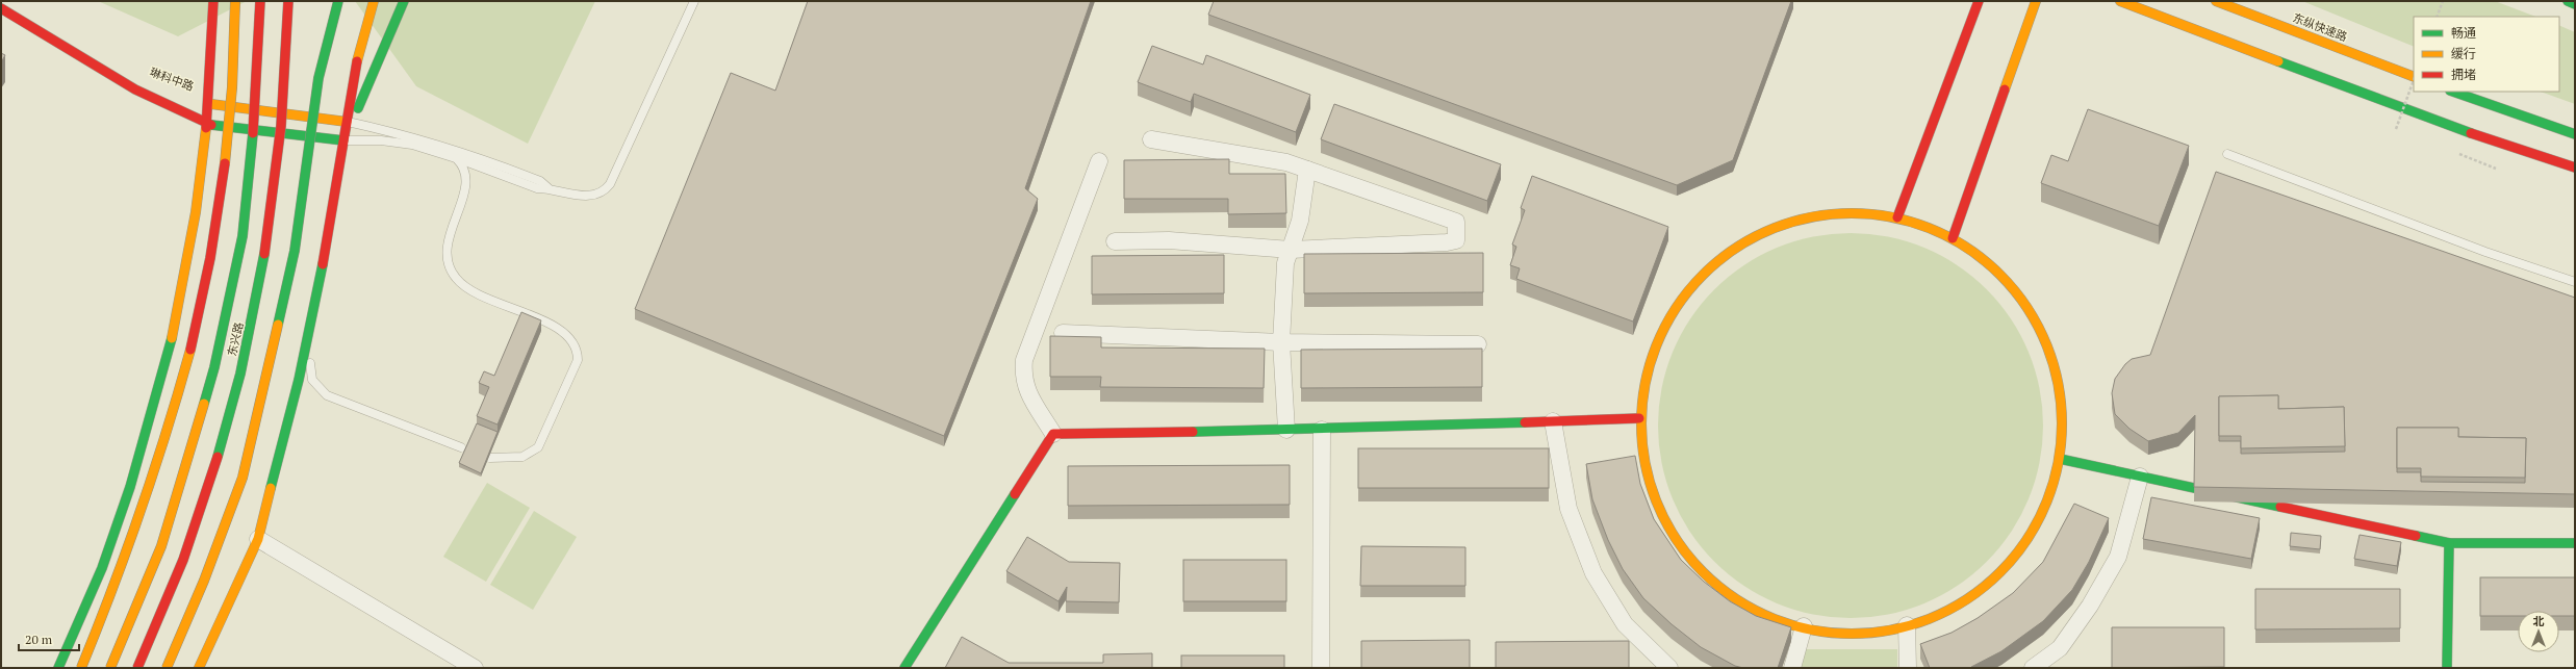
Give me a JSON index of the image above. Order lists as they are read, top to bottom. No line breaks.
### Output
{"streets":{"main road":["东纵快速路","琳科中路","东兴路"]},"legend":["畅通","缓行","拥堵"],"scale_bar":"20 m","north":"top"}
